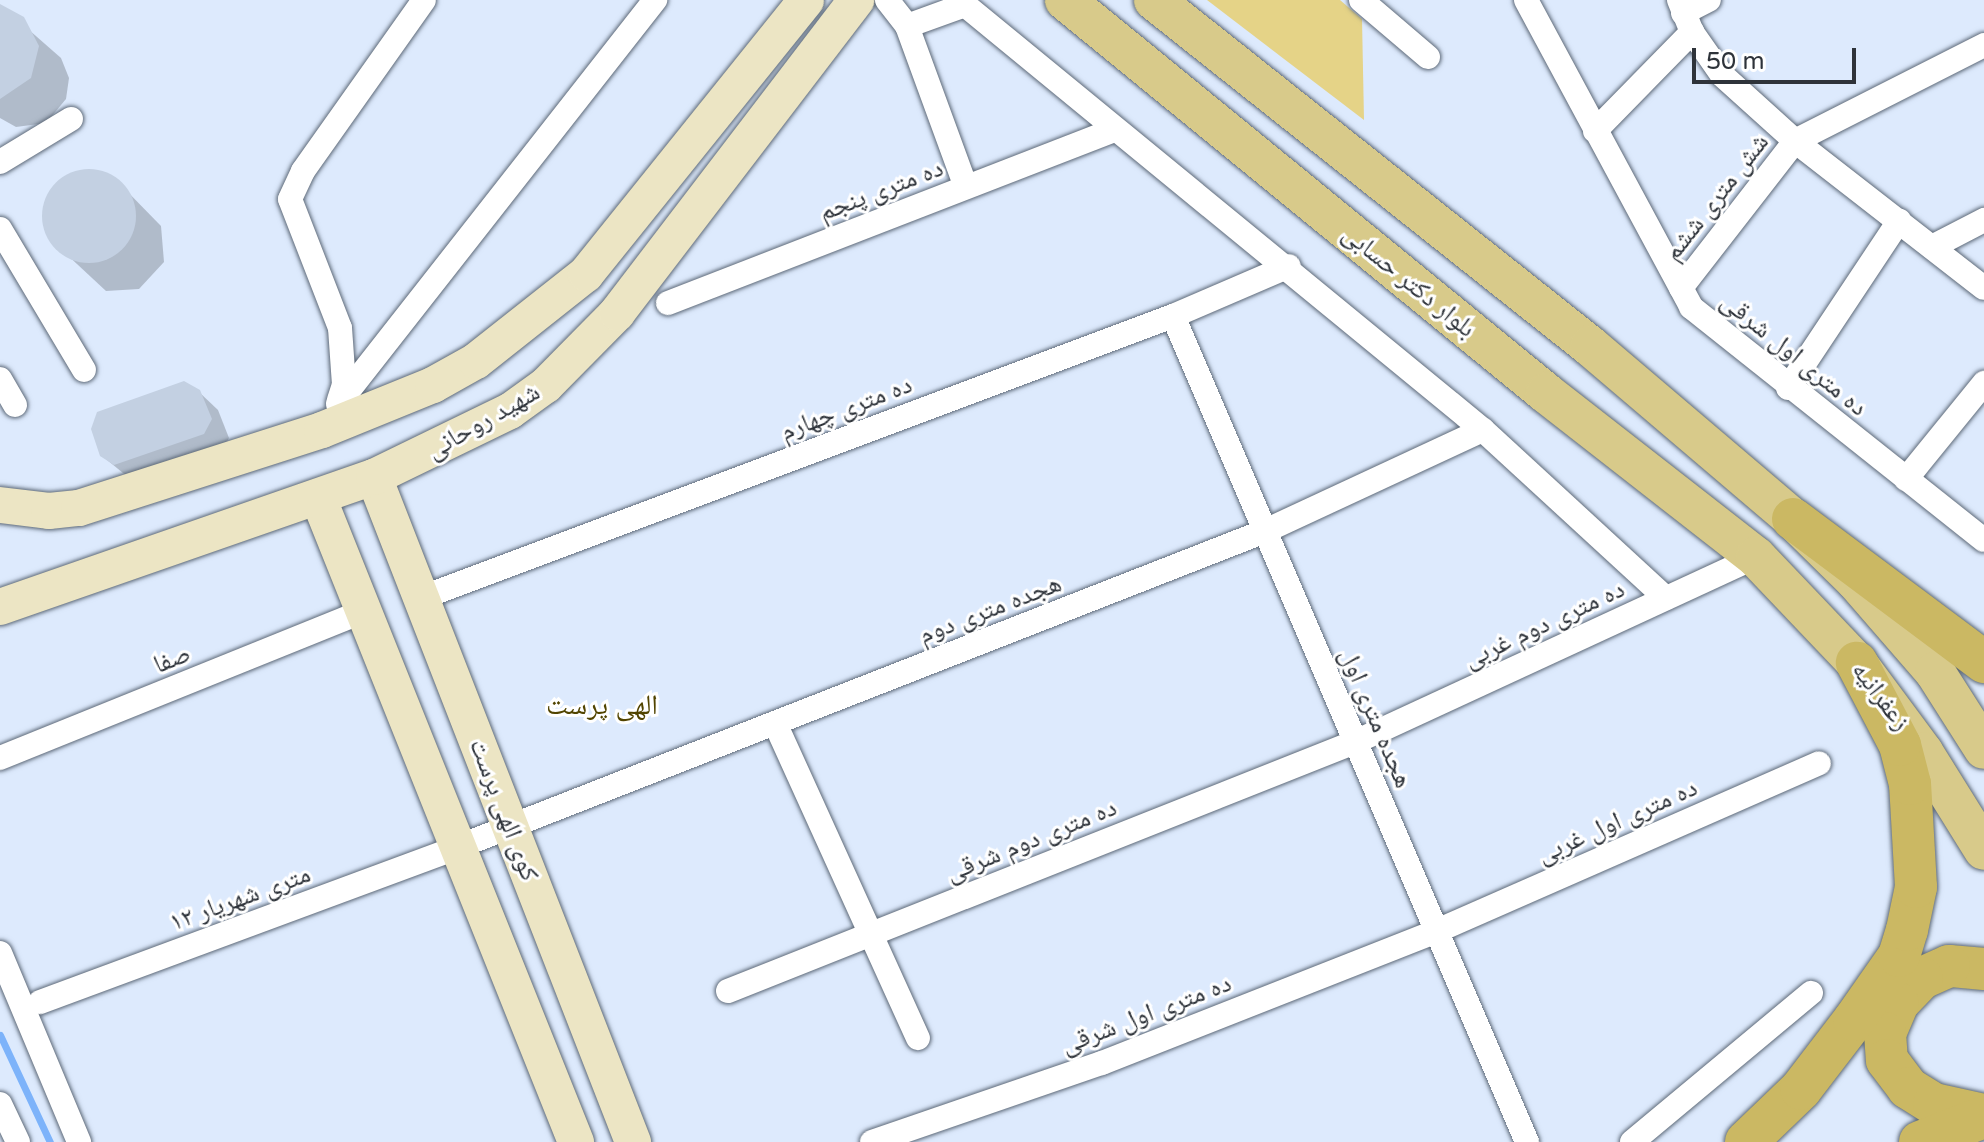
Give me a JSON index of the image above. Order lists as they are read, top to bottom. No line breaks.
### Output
{"streets":{"main road":["بلوار دکتر حسابی","شهید روحانی","زعفرانیه","کوی الهی پرست"],"street":["ده متری پنجم","شش متری ششم","ده متری اول شرقی","ده متری چهارم","هجده متری دوم","ده متری دوم غربی","صفا","هجده متری اول","ده متری اول غربی","ده متری دوم شرقی","۱۲ متری شهریار"]},"crossings":[["شش متری ششم","ده متری اول شرقی"],["بلوار دکتر حسابی","ده متری دوم غربی"],["بلوار دکتر حسابی","زعفرانیه"],["ده متری اول شرقی","هجده متری اول"],["ده متری اول شرقی","ده متری اول غربی"],["ده متری چهارم","هجده متری اول"],["ده متری چهارم","کوی الهی پرست"],["شهید روحانی","کوی الهی پرست"],["هجده متری دوم","هجده متری اول"],["هجده متری دوم","کوی الهی پرست"],["هجده متری دوم","۱۲ متری شهریار"],["ده متری دوم غربی","زعفرانیه"],["ده متری دوم غربی","هجده متری اول"],["ده متری دوم غربی","ده متری دوم شرقی"],["هجده متری اول","ده متری اول غربی"],["هجده متری اول","ده متری دوم شرقی"],["کوی الهی پرست","۱۲ متری شهریار"]],"districts":["الهی پرست"],"scale_bar":"50 m"}
